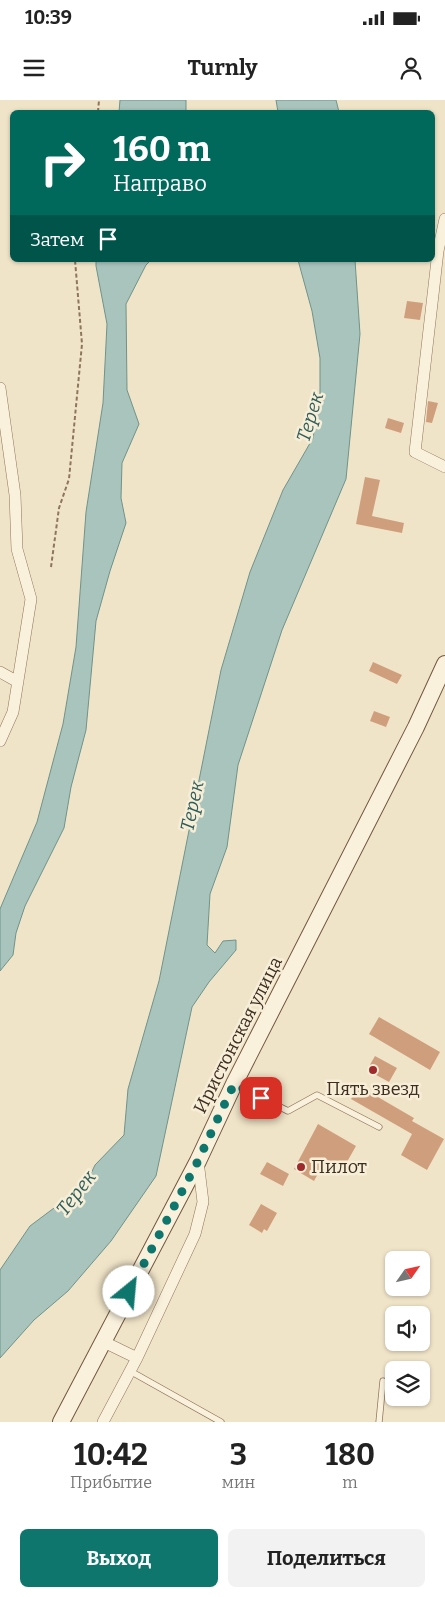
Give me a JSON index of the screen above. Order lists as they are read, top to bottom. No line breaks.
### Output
{"streets":{"main road":["Иристонская улица"]},"water":["Терек"],"places":["Пять звезд","Пилот"],"north":"top right","page":{"status":"10:39","header":"Turnly","turn":["160 m","Направо"],"then":"Затем","eta":["10:42","Прибытие","3","мин","180","m"],"buttons":["Выход","Поделиться"]}}
